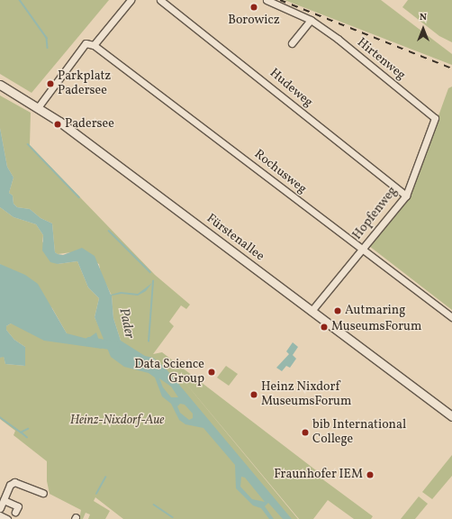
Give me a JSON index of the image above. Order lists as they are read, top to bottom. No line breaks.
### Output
{"streets":{"street":["Hirtenweg","Hudeweg","Rochusweg","Hopfenweg","Fürstenallee"]},"crossings":[["Hirtenweg","Hopfenweg"],["Hudeweg","Hopfenweg"],["Rochusweg","Hopfenweg"],["Hopfenweg","Fürstenallee"]],"water":["Pader"],"parks":["Heinz-Nixdorf-Aue"],"places":["Borowicz","Parkplatz Padersee","Padersee","Autmaring","MuseumsForum","Data Science Group","Heinz Nixdorf MuseumsForum","bib International College","Fraunhofer IEM"],"north":"top"}
